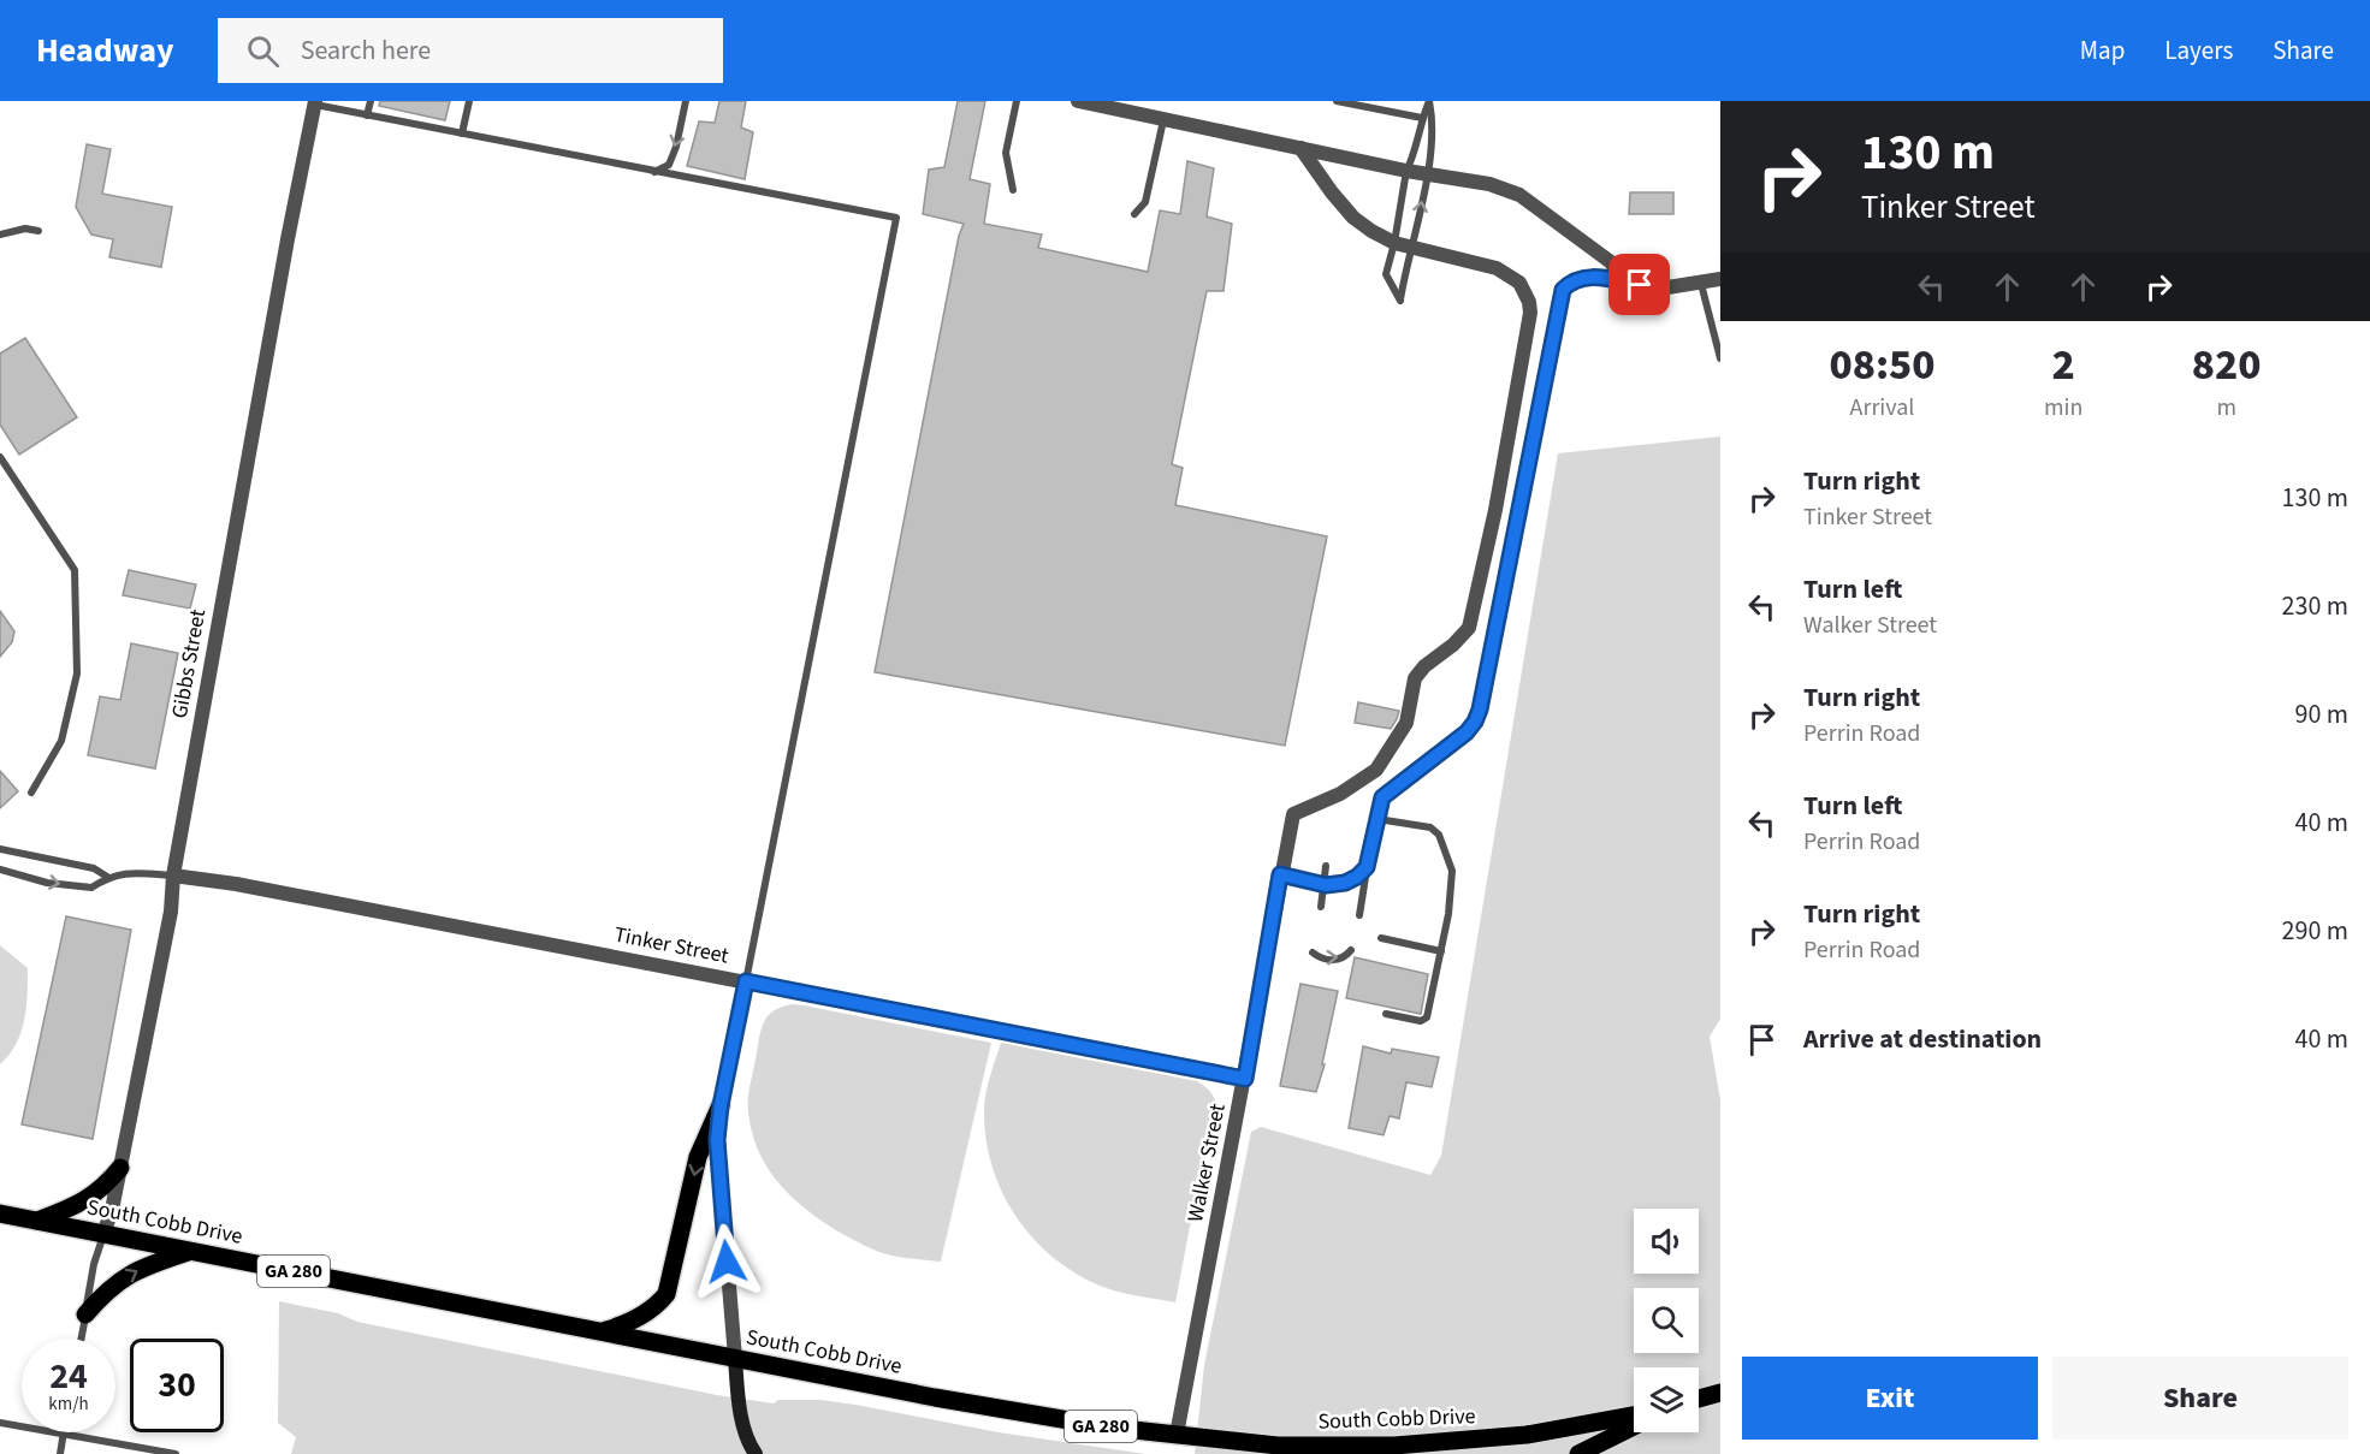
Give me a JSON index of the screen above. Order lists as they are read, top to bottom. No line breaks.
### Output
{"streets":{"main road":["South Cobb Drive","GA 280"],"street":["Gibbs Street","Tinker Street","Walker Street"]},"crossings":[["Gibbs Street","Tinker Street"],["Gibbs Street","South Cobb Drive"],["Tinker Street","Walker Street"],["Walker Street","South Cobb Drive"]],"page":{"header":"Headway","search":"Search here","nav":["Map","Layers","Share"],"turn":["130 m","Tinker Street"],"eta":["08:50","Arrival","2","min","820","m"],"list":[{"name":"Turn right","note":"Tinker Street","value":"130 m"},{"name":"Turn left","note":"Walker Street","value":"230 m"},{"name":"Turn right","note":"Perrin Road","value":"90 m"},{"name":"Turn left","note":"Perrin Road","value":"40 m"},{"name":"Turn right","note":"Perrin Road","value":"290 m"},{"name":"Arrive at destination","value":"40 m"}],"speed":"24 km/h","limit":"30","buttons":["Exit","Share"]}}
